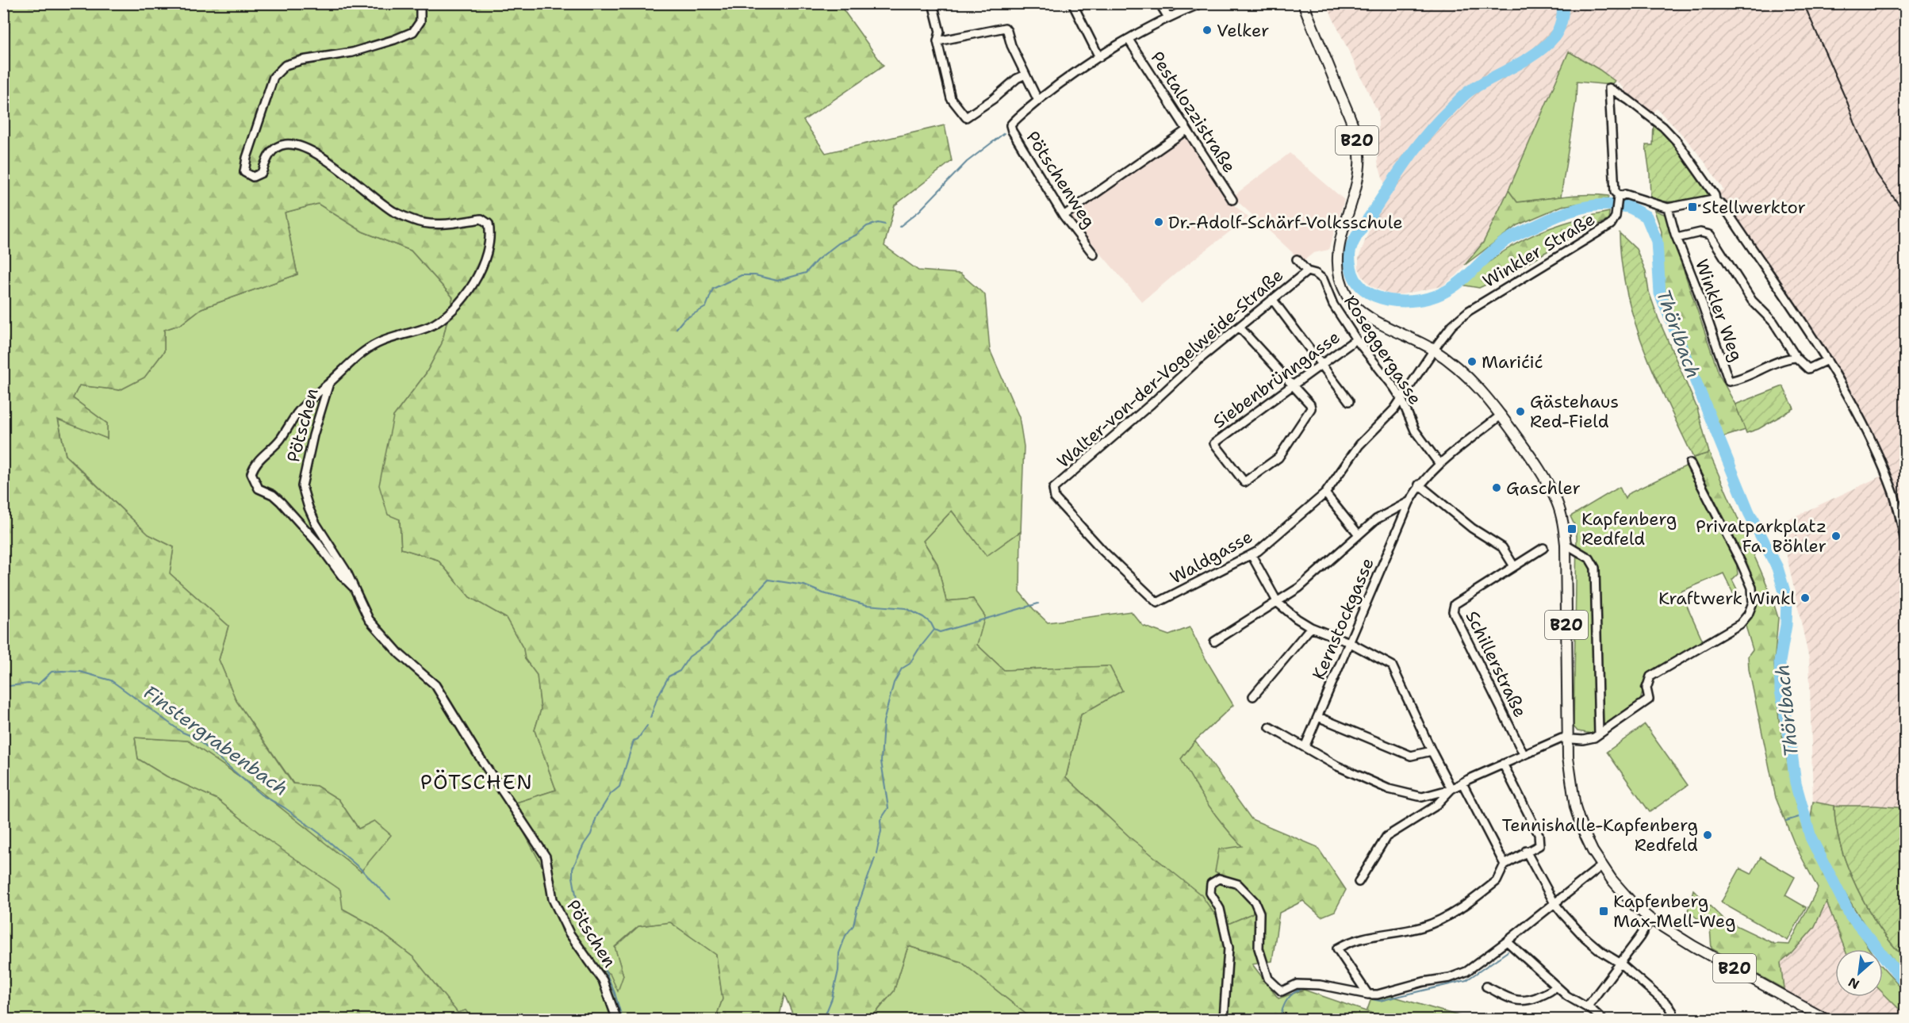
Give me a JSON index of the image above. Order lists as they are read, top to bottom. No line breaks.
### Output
{"streets":{"main road":["B20"],"street":["Pestalozzistraße","Pötschenweg","Winkler Straße","Winkler Weg","Roseggergasse","Walter-von-der-Vogelweide-Straße","Siebenbrünngasse","Pötschen","Waldgasse","Kernstockgasse","Schillerstraße"]},"crossings":[["Pestalozzistraße","Pötschenweg"],["B20","Winkler Straße"],["B20","Waldgasse"],["B20","Kernstockgasse"],["Winkler Straße","Waldgasse"],["Roseggergasse","Walter-von-der-Vogelweide-Straße"],["Roseggergasse","Siebenbrünngasse"],["Roseggergasse","Waldgasse"],["Roseggergasse","Kernstockgasse"],["Walter-von-der-Vogelweide-Straße","Waldgasse"]],"districts":["PÖTSCHEN"],"water":["Thörlbach","Finstergrabenbach"],"places":{"other":["Velker","Dr.-Adolf-Schärf-Volksschule","Marićić","Gästehaus Red-Field","Gaschler","Privatparkplatz Fa. Böhler","Kraftwerk Winkl","Tennishalle-Kapfenberg Redfeld"],"transit":["Stellwerktor","Kapfenberg Redfeld","Kapfenberg Max-Mell-Weg"]},"north":"bottom left"}
